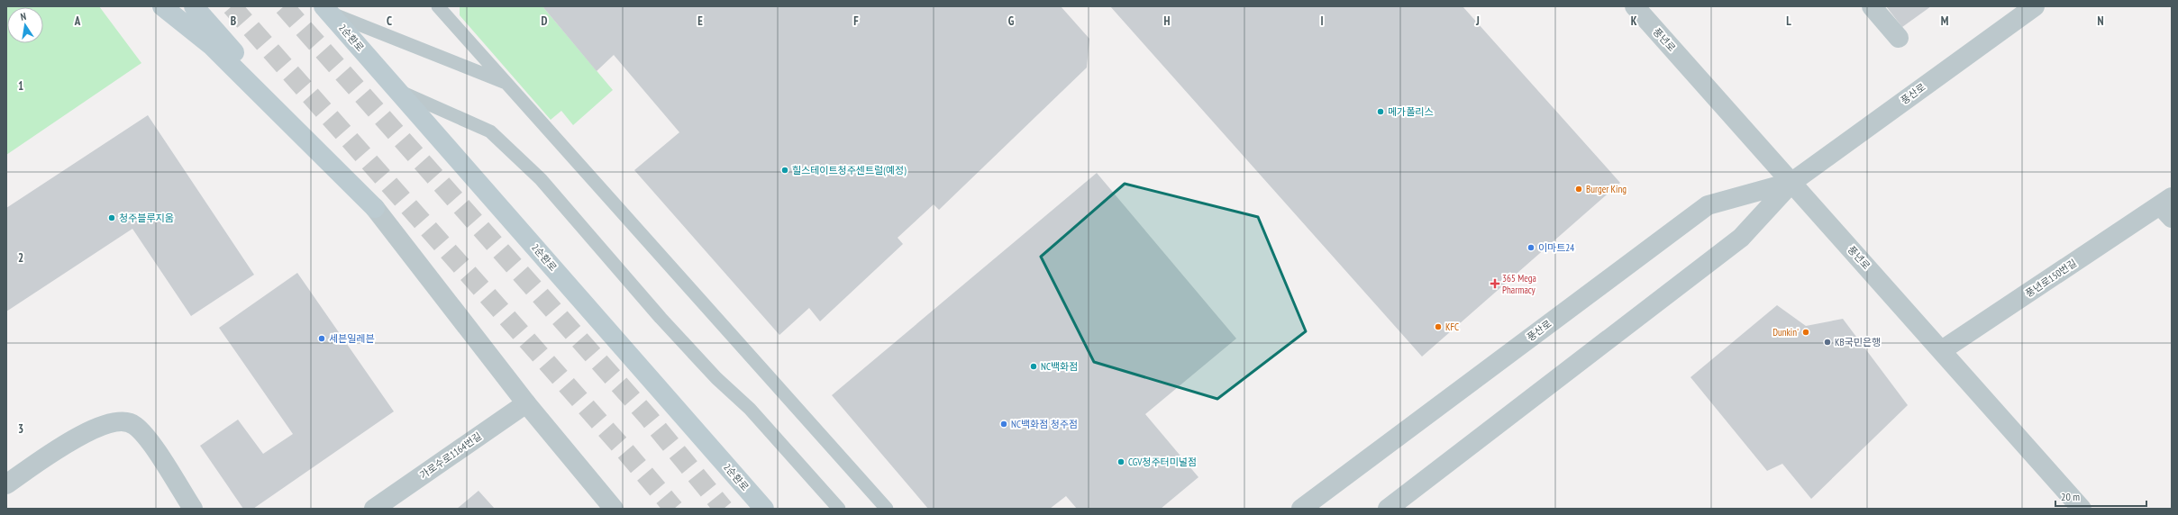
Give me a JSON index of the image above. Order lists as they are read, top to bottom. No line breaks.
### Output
{"streets":{"main road":["2순환로"],"street":["풍년로","풍산로","풍년로150번길","가로수로1164번길"]},"crossings":[["풍년로","풍산로"],["풍년로","풍년로150번길"]],"places":{"other":["메가폴리스","힐스테이트청주센트럴(예정)","Burger King","청주블루지움","이마트24","KFC","Dunkin'","세븐일레븐","KB국민은행","NC백화점","NC백화점 청주점","CGV청주터미널점"],"health":["365 Mega Pharmacy"]},"scale_bar":"20 m","north":"top","grid":{"columns":["A","B","C","D","E","F","G","H","I","J","K","L","M","N"],"rows":["1","2","3"]}}
